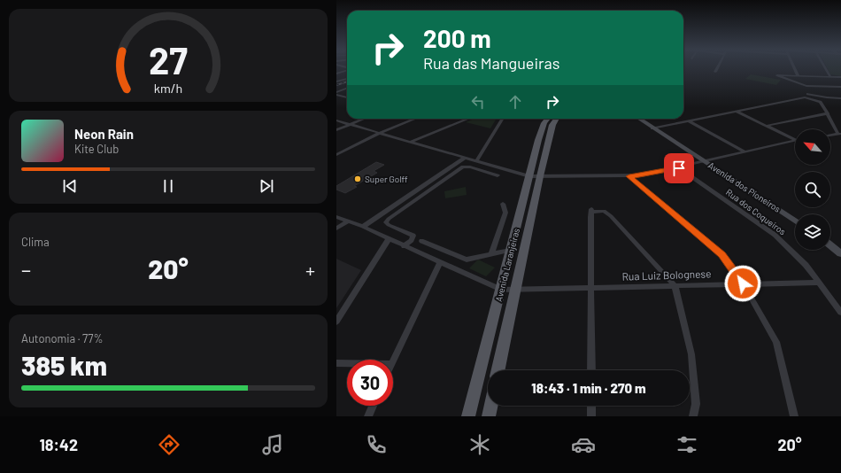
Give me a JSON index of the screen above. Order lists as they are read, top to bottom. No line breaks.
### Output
{"streets":{"main road":["Avenida dos Pioneiros","Avenida Laranjeiras"],"street":["Rua dos Coqueiros","Rua Luiz Bolognese"]},"crossings":[["Rua dos Coqueiros","Rua Luiz Bolognese"],["Avenida Laranjeiras","Rua Luiz Bolognese"]],"places":["Super Golff"],"north":"top left","page":{"turn":["200 m","Rua das Mangueiras"],"song":["Neon Rain","Kite Club"],"tile":["Clima",["Autonomia · 77%","385 km"]],"heat":["−","20°","+"],"limit":"30","trip":"18:43 · 1 min · 270 m","tabs":["18:42","20°"],"gauge":["27","km/h"]}}
